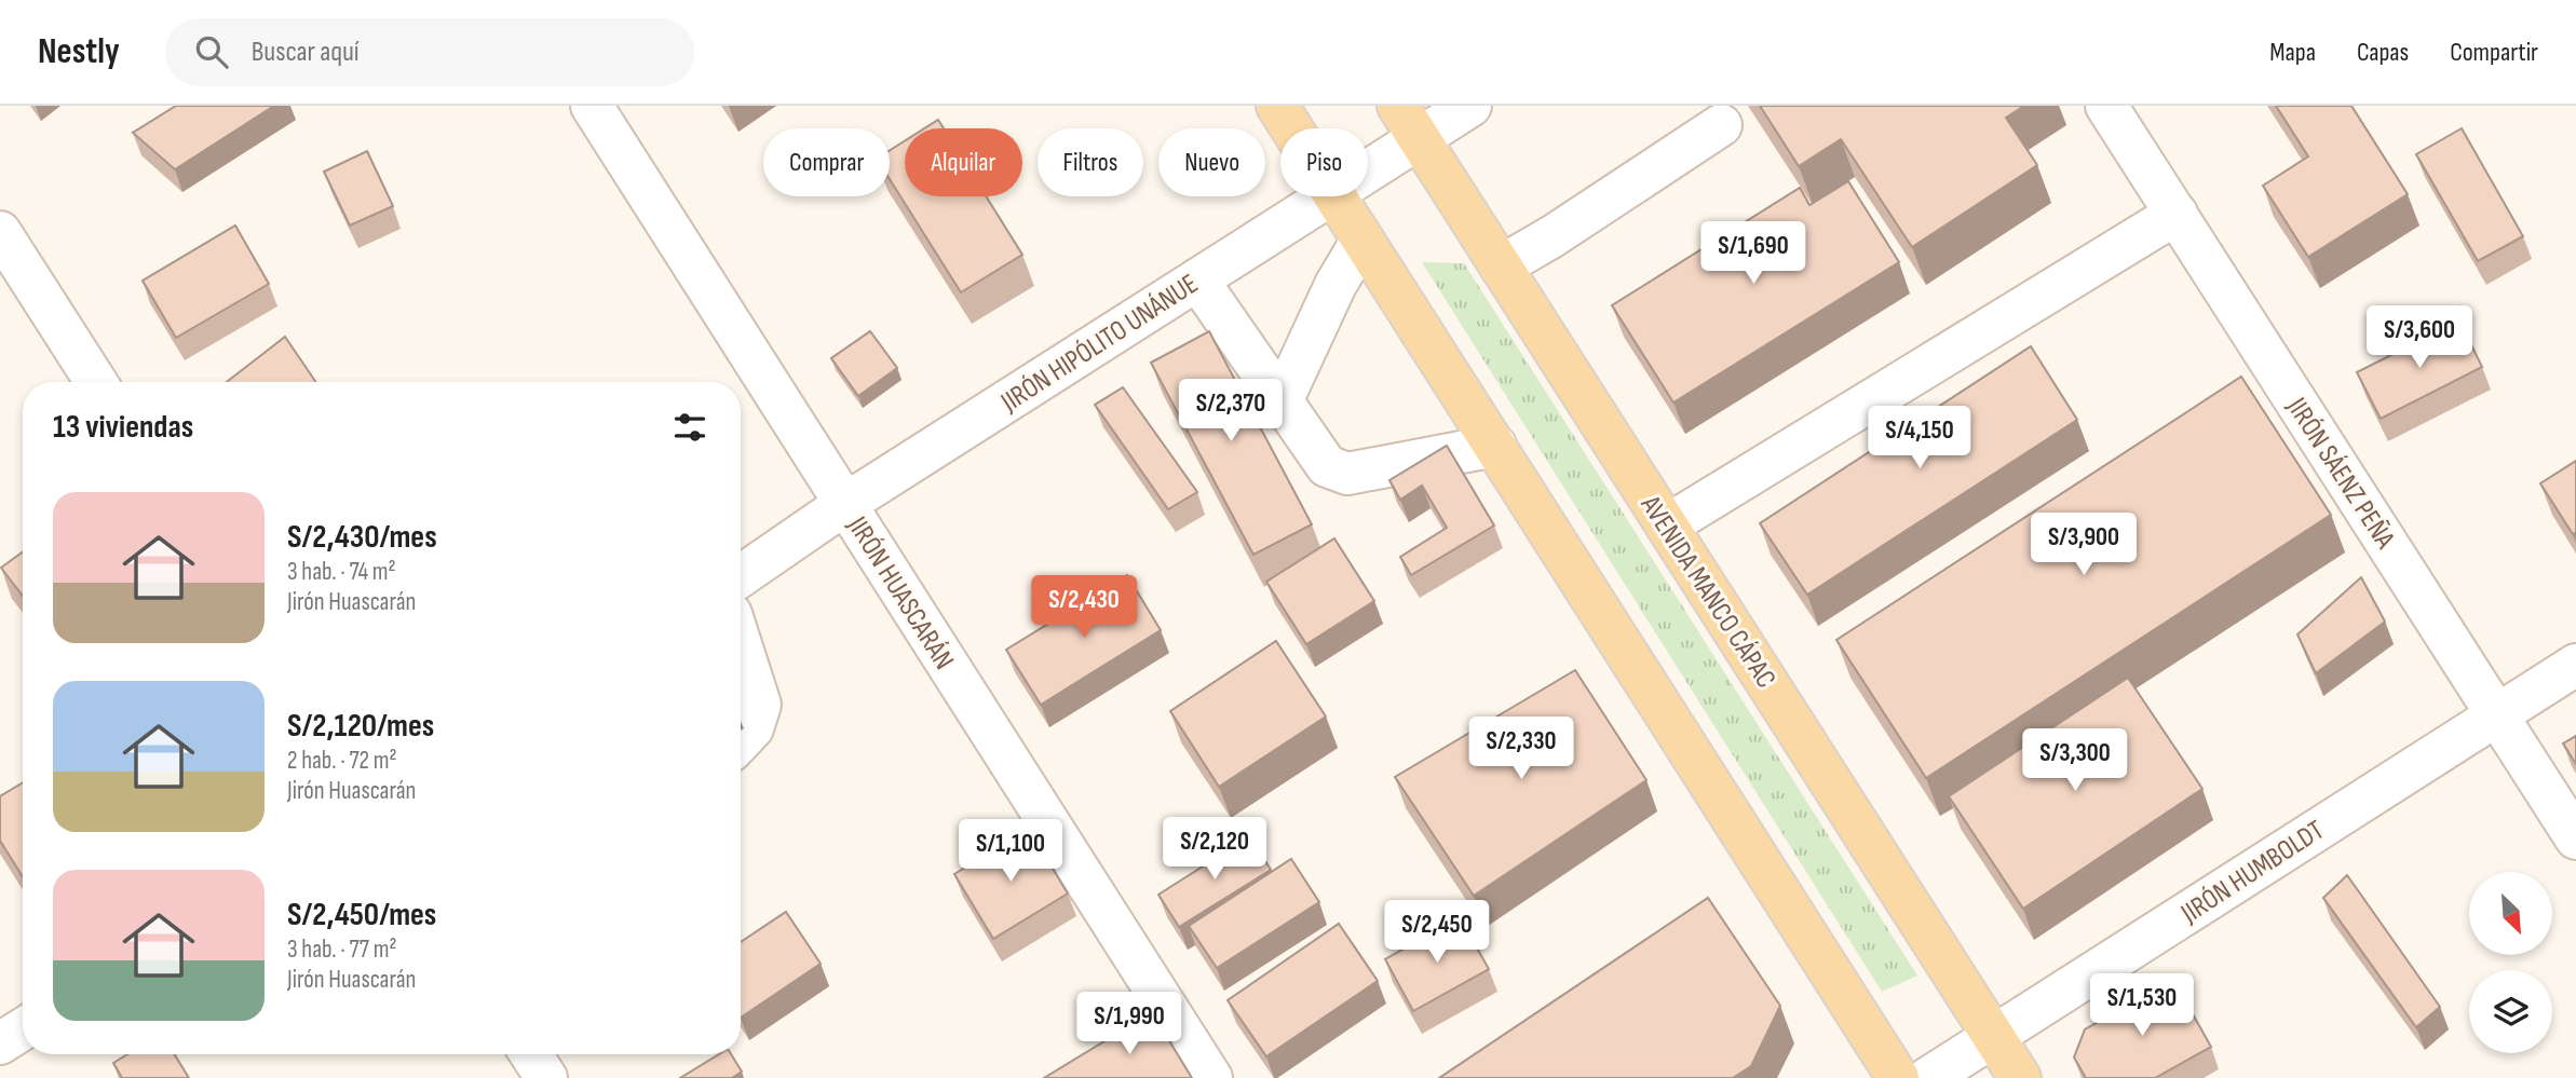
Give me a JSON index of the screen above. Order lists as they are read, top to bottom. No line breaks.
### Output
{"streets":{"main road":["AVENIDA MANCO CÁPAC"],"street":["JIRÓN HIPÓLITO UNÁNUE","JIRÓN SÁENZ PEÑA","JIRÓN HUASCARÁN","JIRÓN HUMBOLDT"]},"crossings":[["JIRÓN HIPÓLITO UNÁNUE","AVENIDA MANCO CÁPAC"],["JIRÓN HIPÓLITO UNÁNUE","JIRÓN HUASCARÁN"],["JIRÓN SÁENZ PEÑA","JIRÓN HUMBOLDT"],["AVENIDA MANCO CÁPAC","JIRÓN HUMBOLDT"]],"north":"bottom right","page":{"header":"Nestly","search":"Buscar aquí","nav":["Mapa","Capas","Compartir"],"chip":["Comprar","Alquilar","Filtros","Nuevo","Piso"],"price":["S/1,690","S/3,600","S/2,370","S/4,150","S/3,900","S/2,430","S/2,330","S/3,300","S/2,120","S/1,100","S/2,450","S/1,530","S/1,990"],"heading":"13 viviendas","list":[{"name":"S/2,430/mes","note":"3 hab. · 74 m² · Jirón Huascarán"},{"name":"S/2,120/mes","note":"2 hab. · 72 m² · Jirón Huascarán"},{"name":"S/2,450/mes","note":"3 hab. · 77 m² · Jirón Huascarán"}]}}
